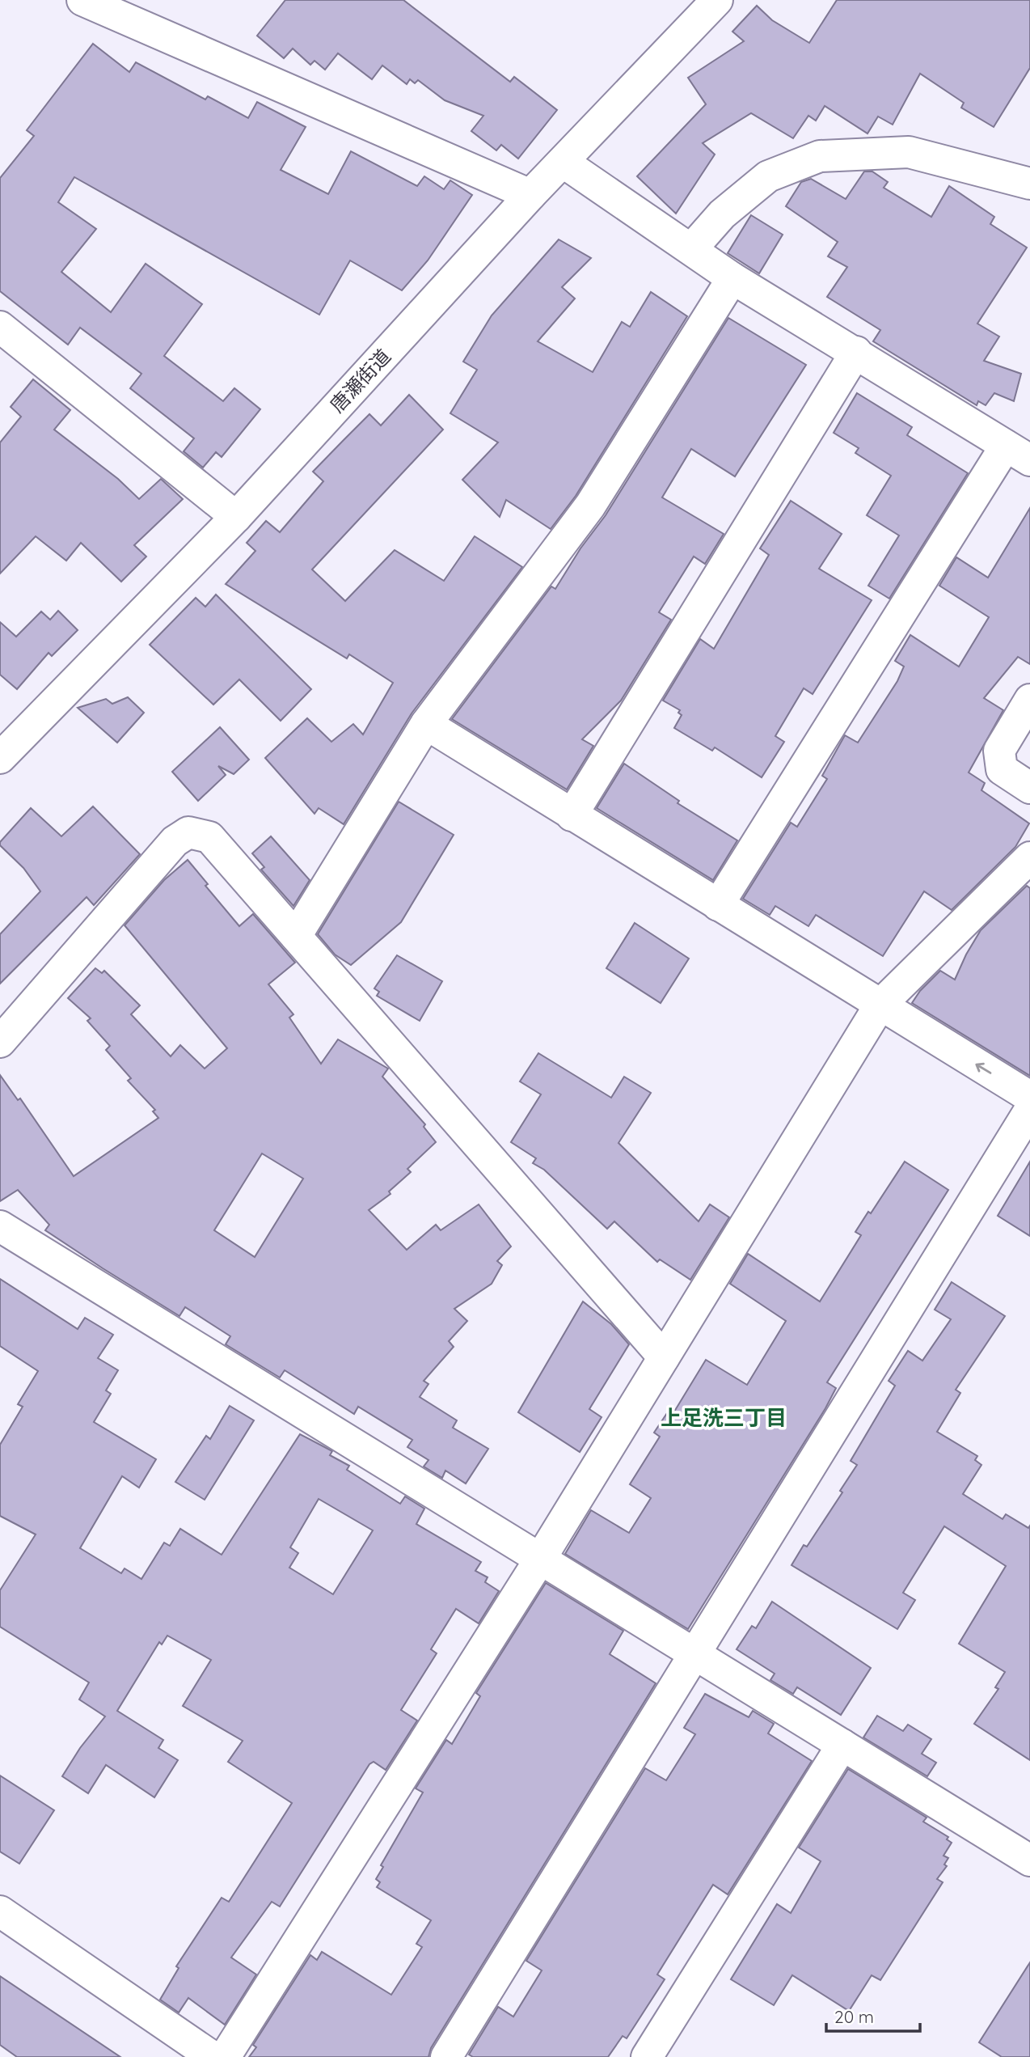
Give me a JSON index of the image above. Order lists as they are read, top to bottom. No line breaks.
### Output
{"streets":{"street":["唐瀬街道"]},"districts":["上足洗三丁目"],"scale_bar":"20 m"}
